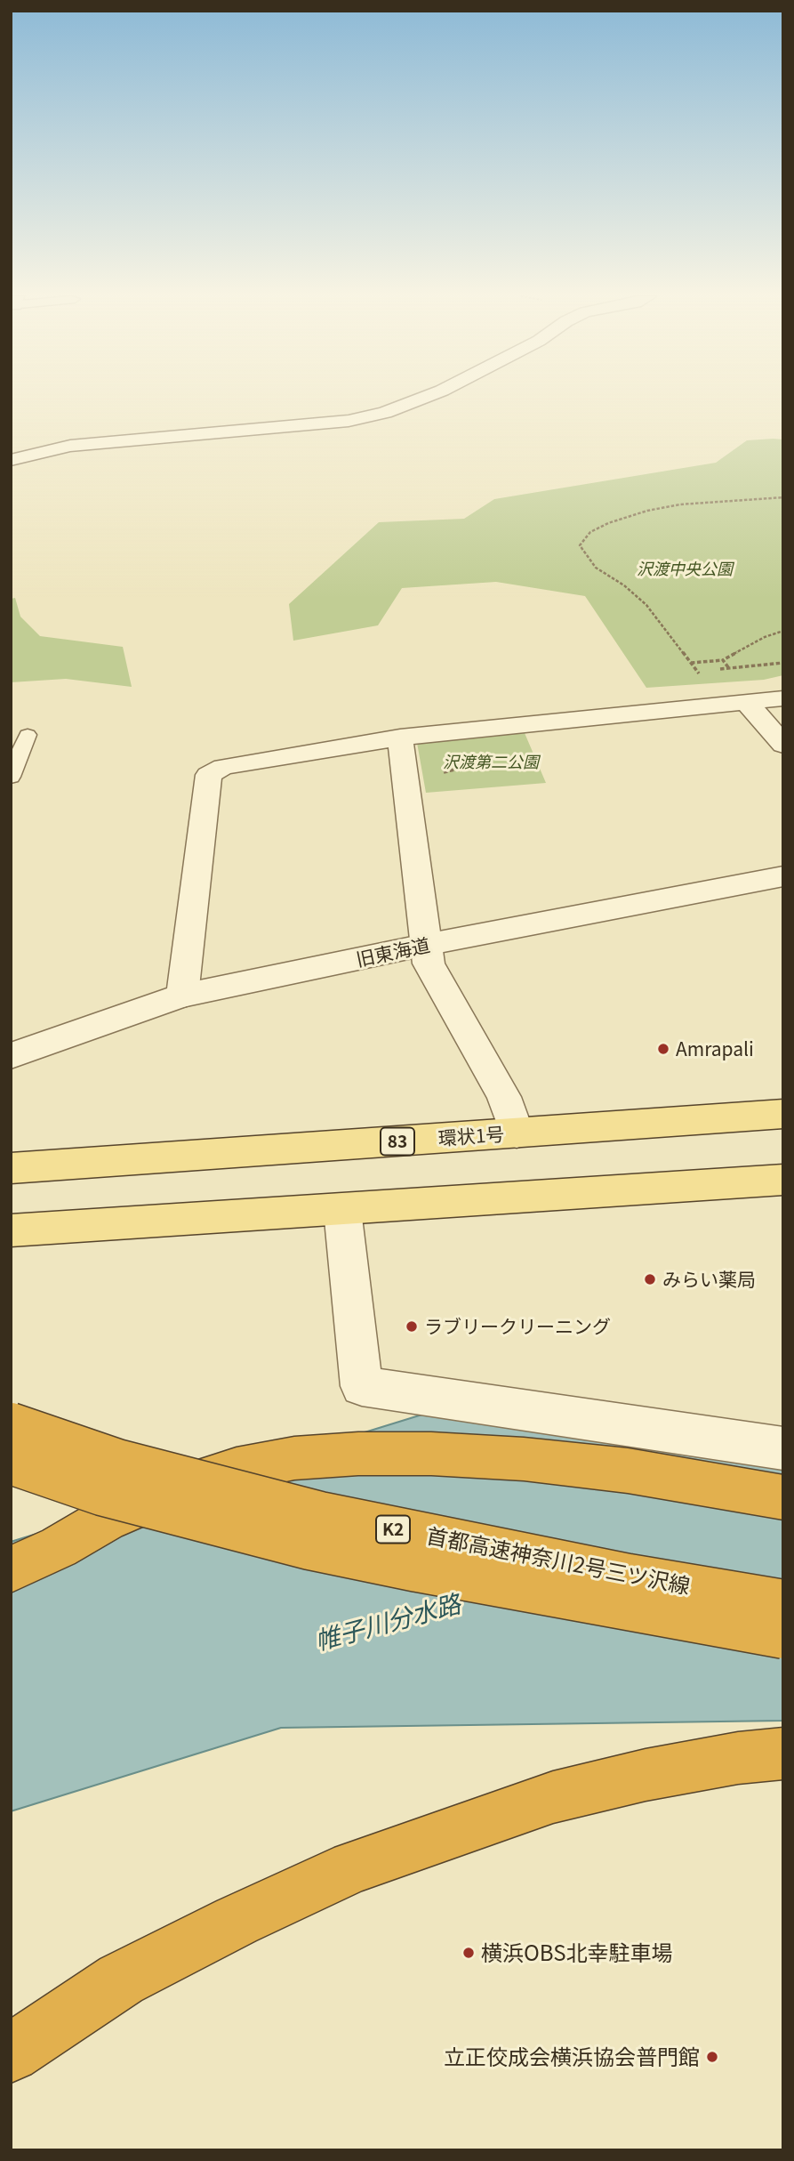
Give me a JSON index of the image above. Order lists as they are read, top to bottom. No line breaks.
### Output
{"streets":{"highway":["K2","首都高速神奈川2号三ツ沢線"],"main road":["環状1号","83"],"street":["旧東海道"]},"water":["帷子川分水路"],"parks":["沢渡中央公園","沢渡第二公園"],"places":["Amrapali","みらい薬局","ラブリークリーニング","横浜OBS北幸駐車場","立正佼成会横浜協会普門館"]}
